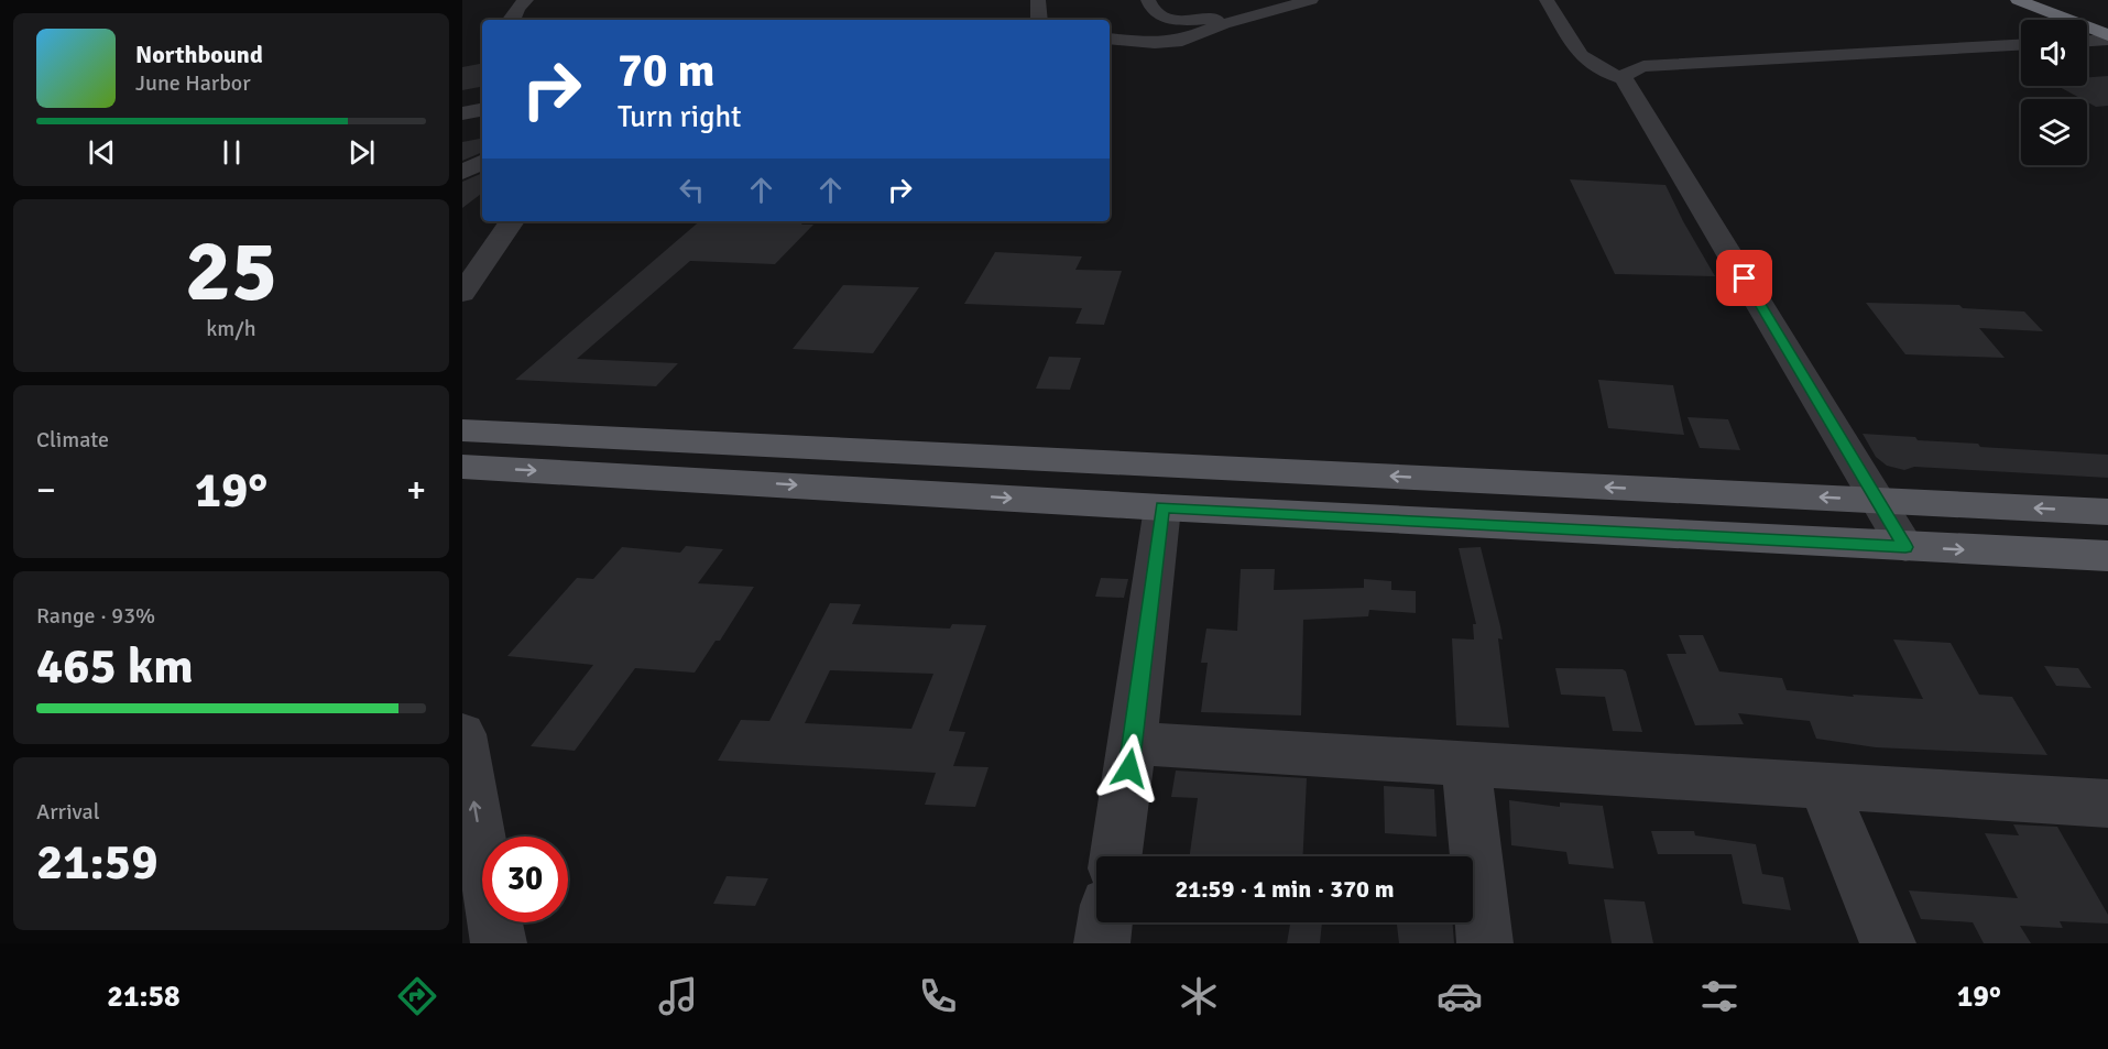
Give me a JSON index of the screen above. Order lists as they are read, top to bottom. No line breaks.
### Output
{"page":{"turn":["70 m","Turn right"],"song":["Northbound","June Harbor"],"tile":[["25","km/h"],"Climate",["Range · 93%","465 km"],["Arrival","21:59"]],"heat":["−","19°","+"],"limit":"30","trip":"21:59 · 1 min · 370 m","tabs":["21:58","19°"]}}
